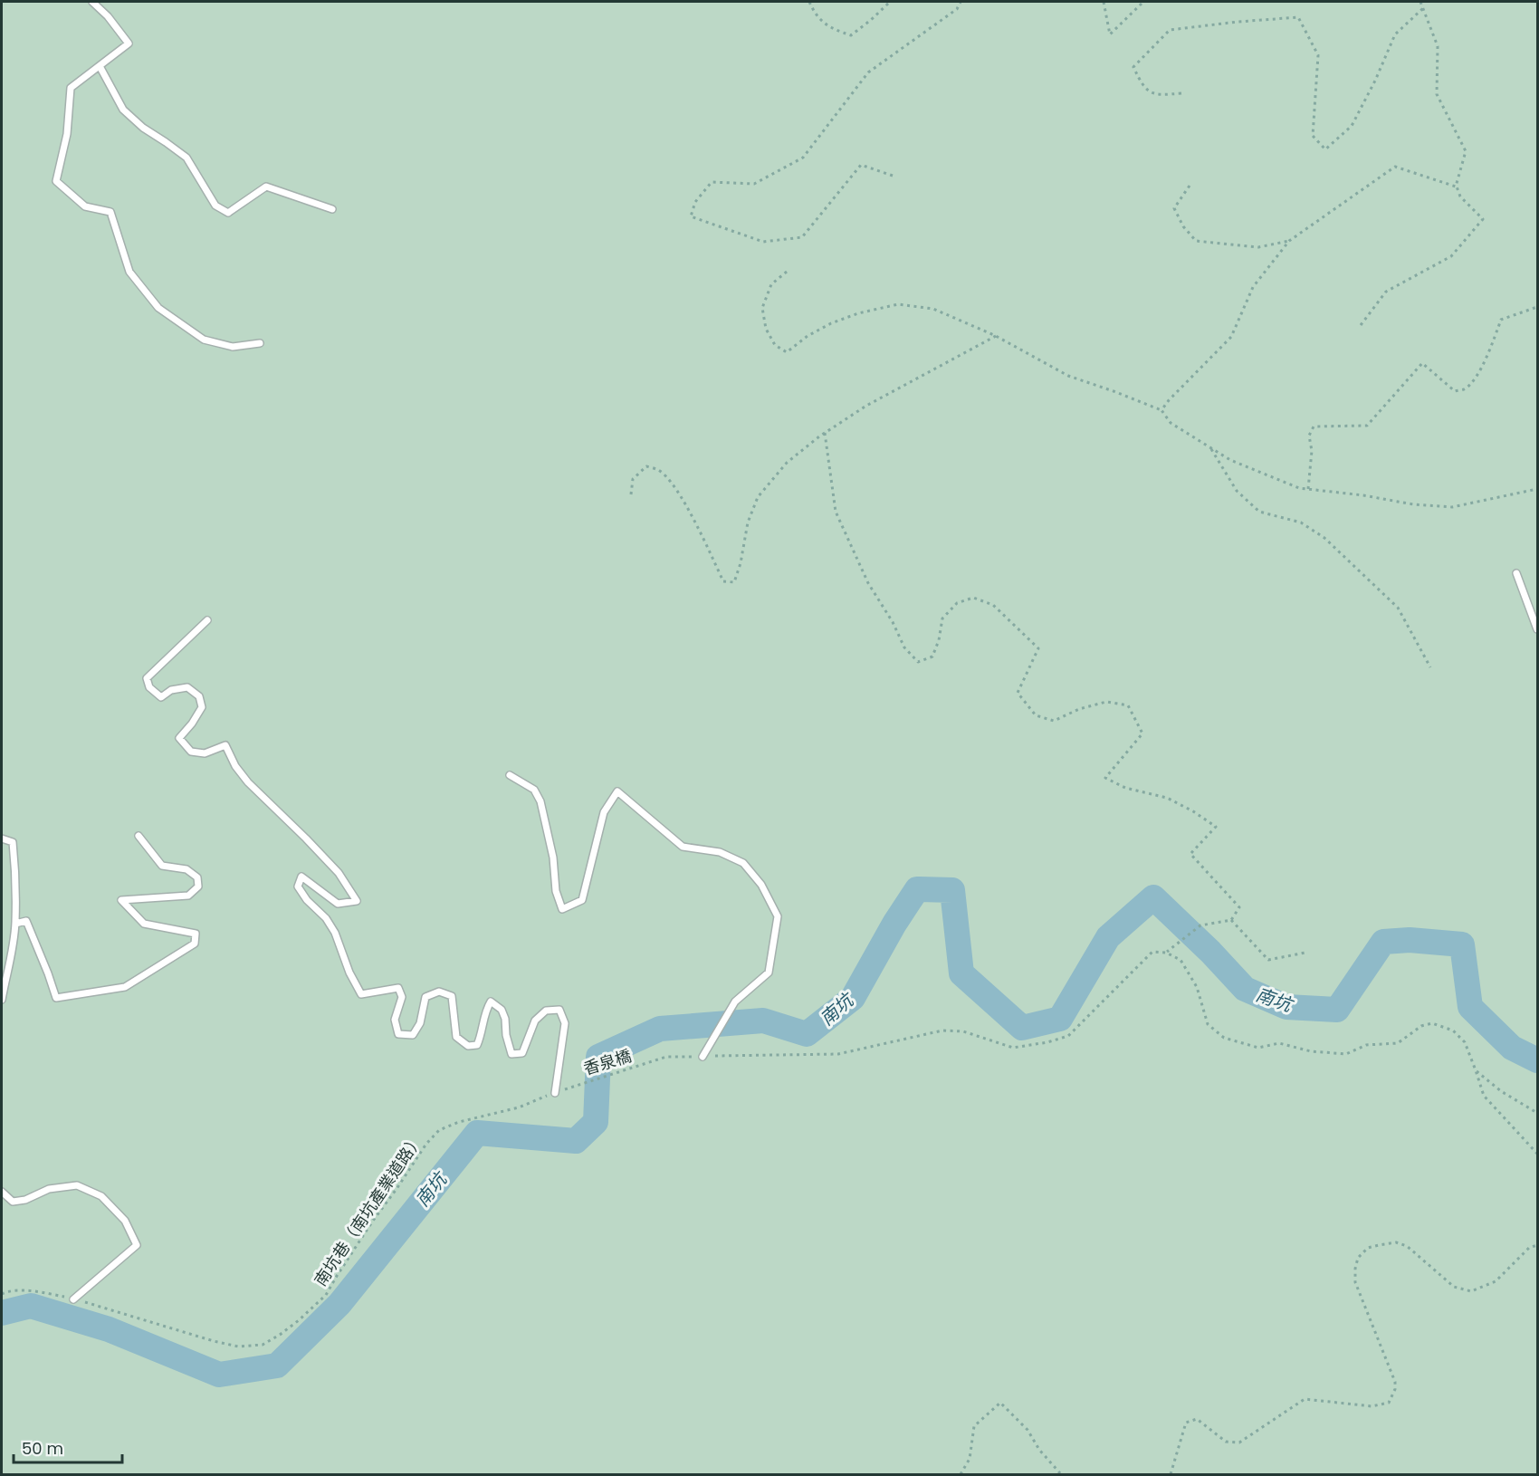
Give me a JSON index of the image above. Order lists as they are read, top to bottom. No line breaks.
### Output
{"streets":{"path":["香泉橋","南坑巷（南坑產業道路）"]},"crossings":[["香泉橋","南坑巷（南坑產業道路）"]],"water":["南坑"],"scale_bar":"50 m"}
